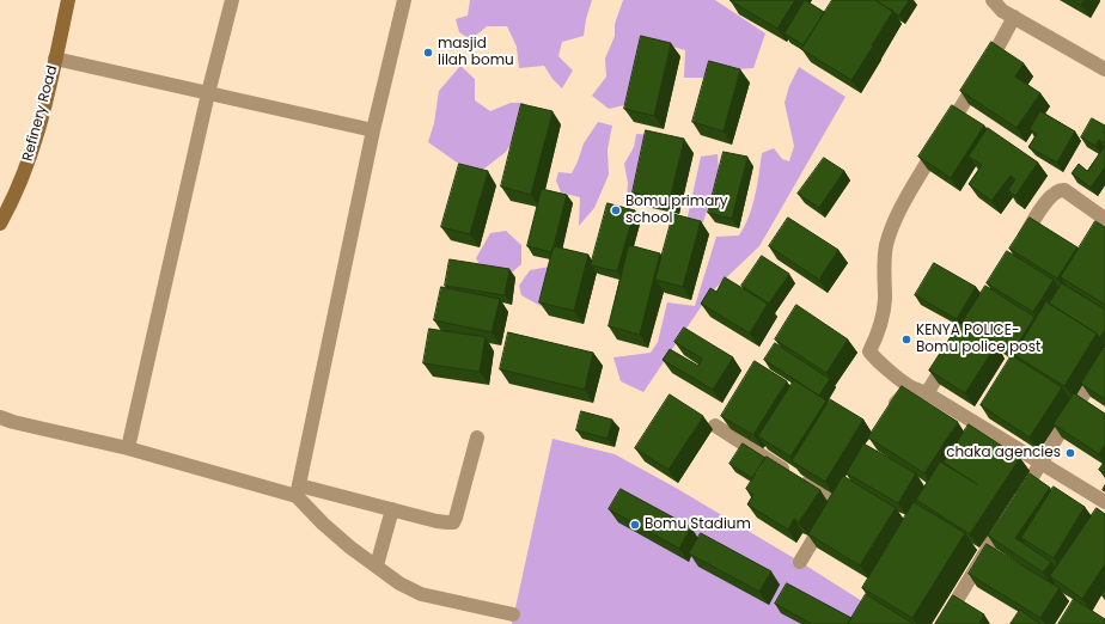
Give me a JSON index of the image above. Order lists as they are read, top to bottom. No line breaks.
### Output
{"streets":{"street":["Refinery Road"]},"places":["masjid lilah bomu","Bomu primary school","KENYA POLICE- Bomu police post","chaka agencies","Bomu Stadium"]}
